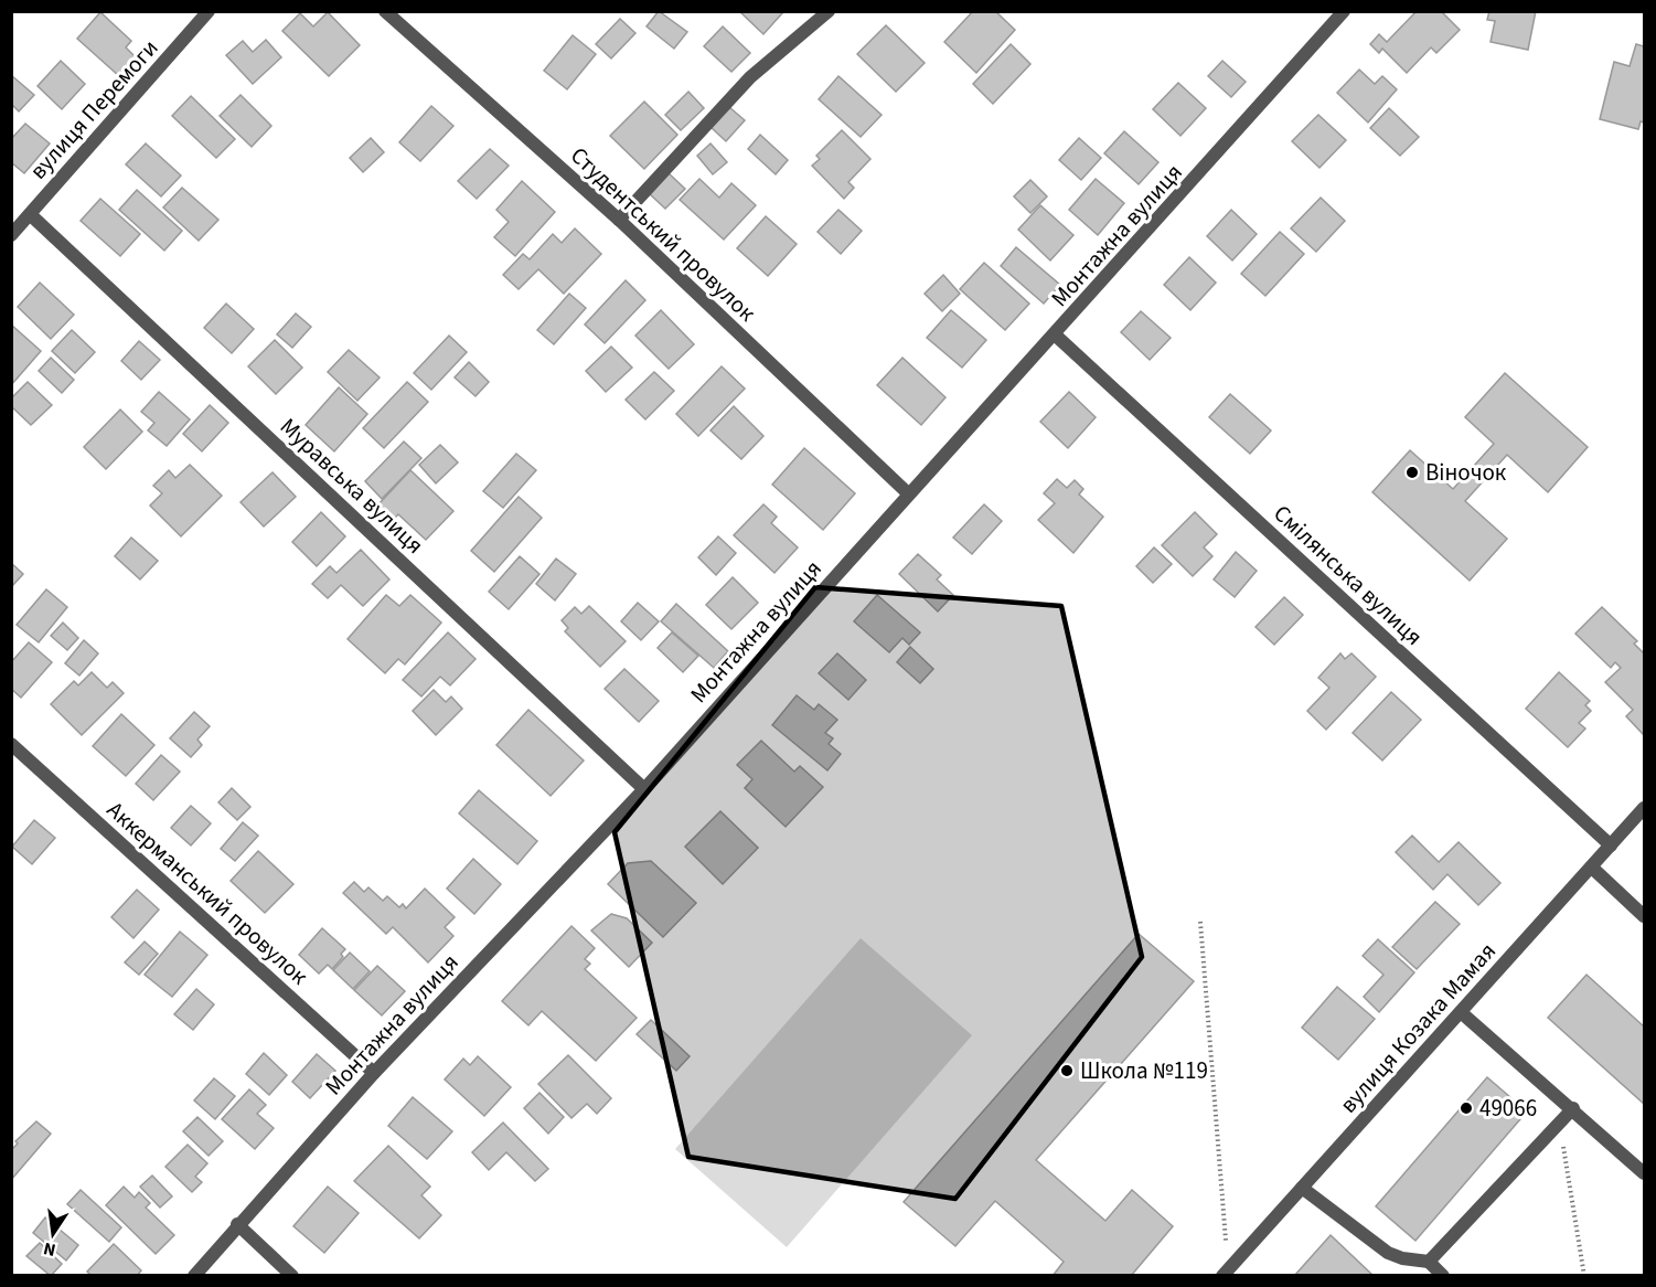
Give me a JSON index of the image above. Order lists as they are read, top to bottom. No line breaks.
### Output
{"streets":{"street":["вулиця Перемоги","Студентський провулок","Монтажна вулиця","Муравська вулиця","Смілянська вулиця","Аккерманський провулок","вулиця Козака Мамая"]},"crossings":[["вулиця Перемоги","Муравська вулиця"],["Студентський провулок","Монтажна вулиця"],["Монтажна вулиця","Муравська вулиця"],["Монтажна вулиця","Смілянська вулиця"],["Монтажна вулиця","Аккерманський провулок"],["Смілянська вулиця","вулиця Козака Мамая"]],"places":["Віночок","Школа №119","49066"],"north":"bottom"}
